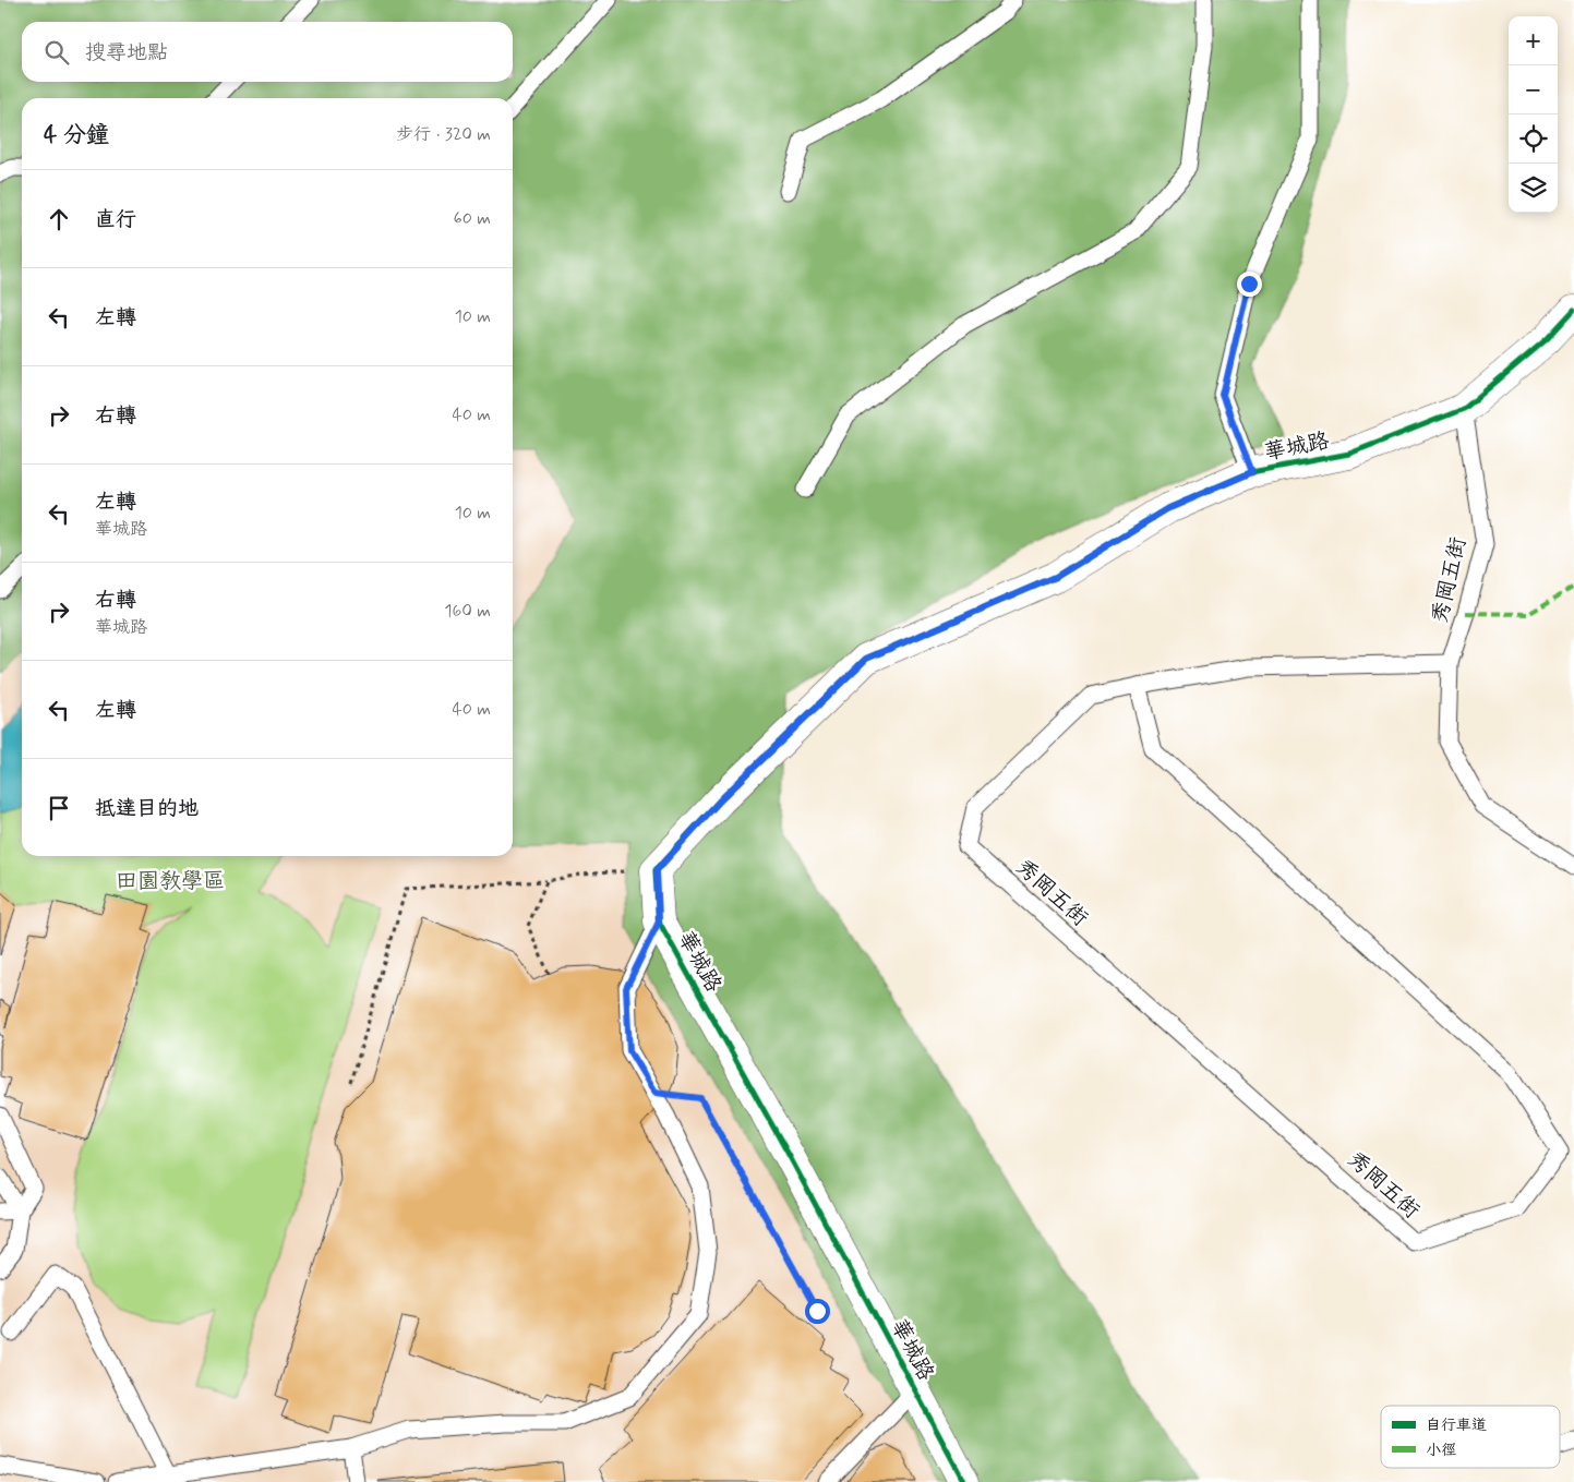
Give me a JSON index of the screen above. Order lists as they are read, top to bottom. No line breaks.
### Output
{"streets":{"street":["華城路"],"lane":["秀岡五街"]},"crossings":[["華城路","秀岡五街"]],"parks":["田園教學區"],"legend":["自行車道","小徑"],"page":{"map_buttons":["+","−"],"search":"搜尋地點","heading":["4 分鐘","步行 · 320 m"],"list":[["直行","60 m"],["左轉","10 m"],["右轉","40 m"],["左轉","華城路","10 m"],["右轉","華城路","160 m"],["左轉","40 m"],"抵達目的地"]}}
